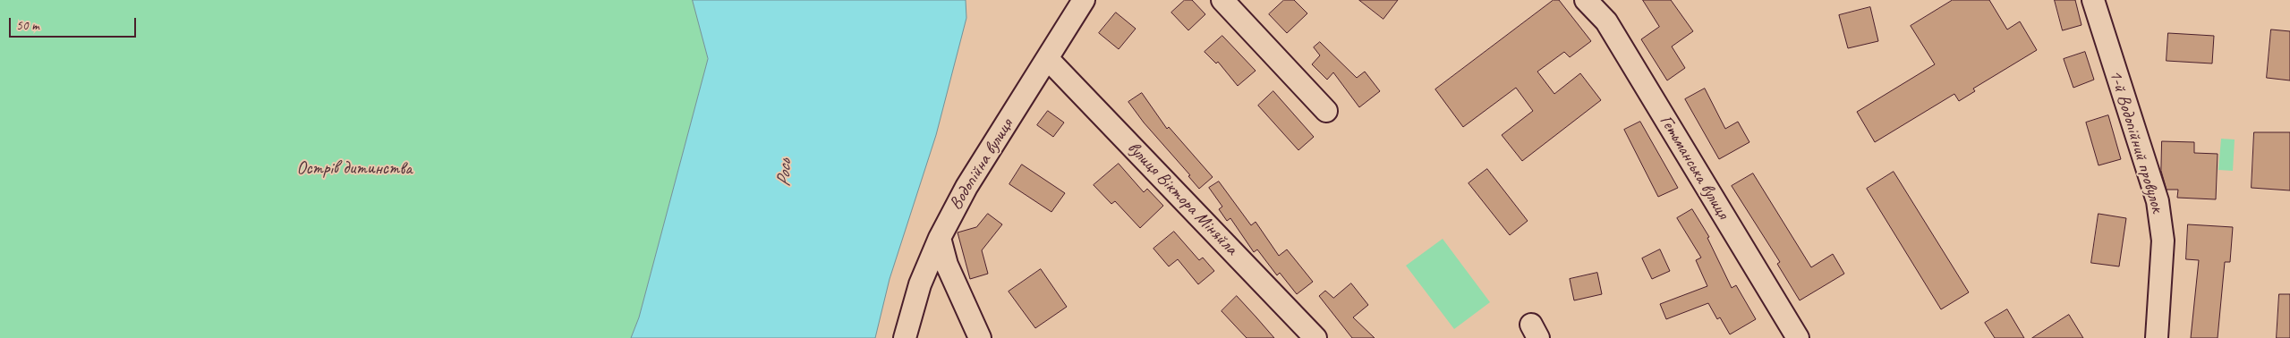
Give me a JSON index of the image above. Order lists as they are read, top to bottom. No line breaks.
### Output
{"streets":{"street":["1-й Водопійний провулок","Водопійна вулиця","Гетьманська вулиця","вулиця Віктора Міняйла"]},"crossings":[["Водопійна вулиця","вулиця Віктора Міняйла"]],"water":["Рось"],"parks":["Острів дитинства"],"scale_bar":"50 m"}
